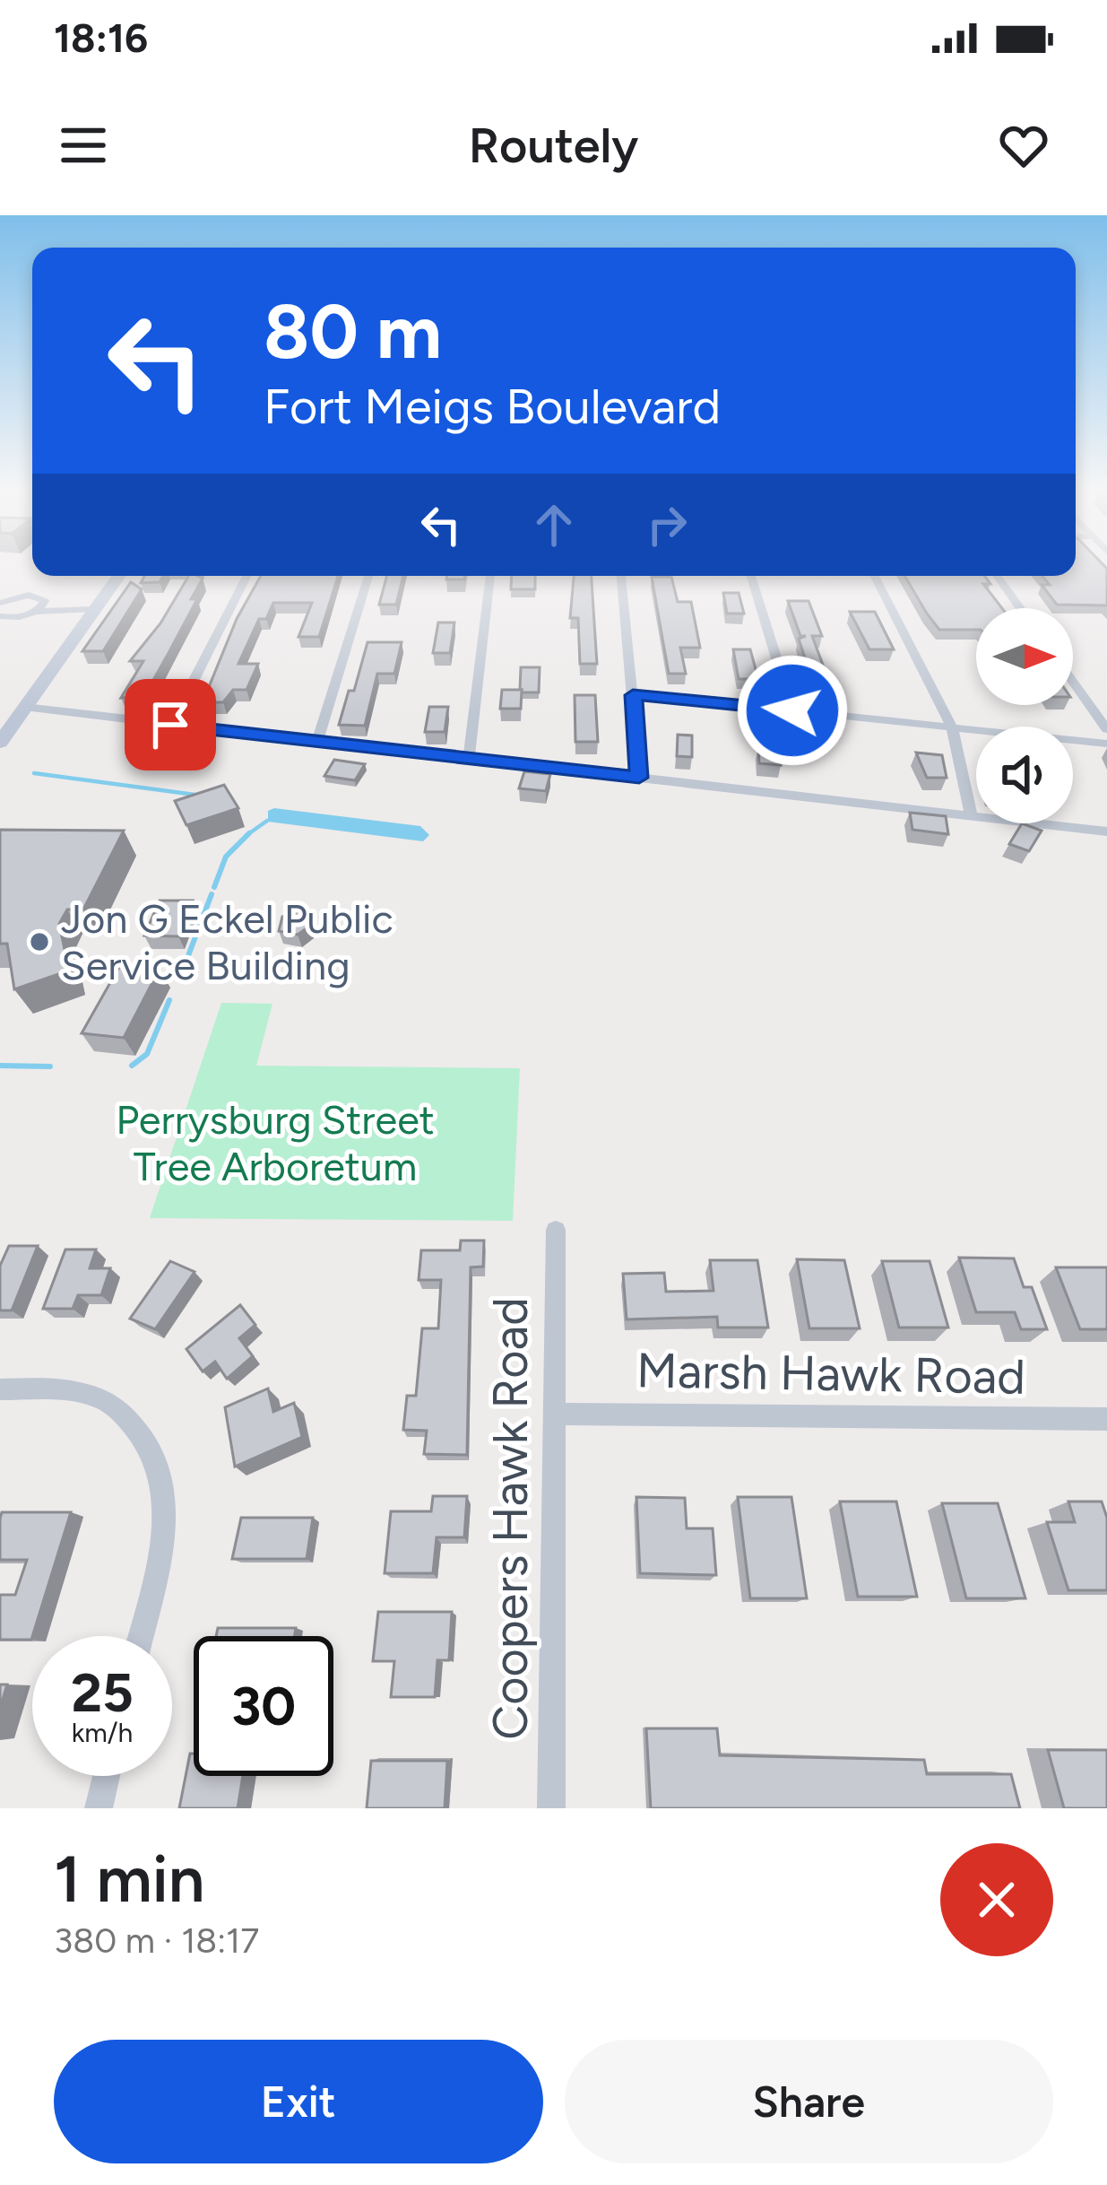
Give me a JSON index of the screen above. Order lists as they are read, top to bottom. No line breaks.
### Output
{"streets":{"street":["Marsh Hawk Road","Coopers Hawk Road"]},"crossings":[["Marsh Hawk Road","Coopers Hawk Road"]],"parks":["Perrysburg Street Tree Arboretum"],"places":["Jon G Eckel Public Service Building"],"north":"right","page":{"status":"18:16","header":"Routely","turn":["80 m","Fort Meigs Boulevard"],"speed":"25 km/h","limit":"30","heading":["1 min","380 m · 18:17"],"buttons":["Exit","Share"]}}
